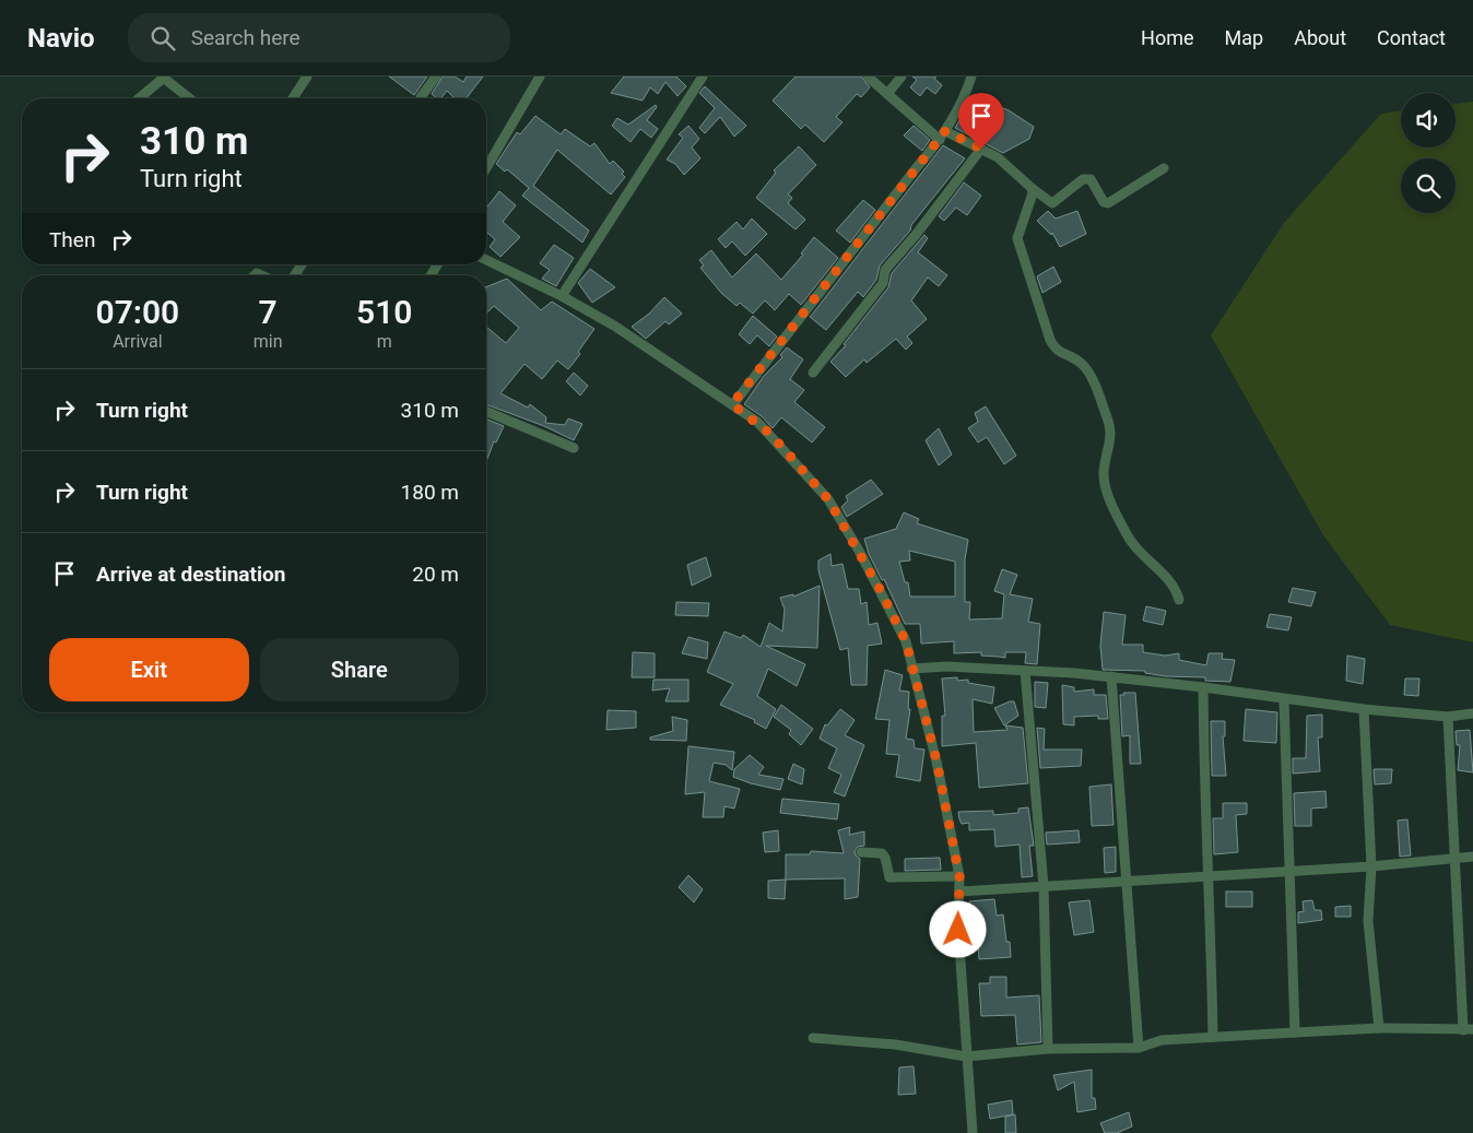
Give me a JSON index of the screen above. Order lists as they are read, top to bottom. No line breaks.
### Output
{"page":{"header":"Navio","search":"Search here","nav":["Home","Map","About","Contact"],"turn":["310 m","Turn right"],"then":"Then","eta":["07:00","Arrival","7","min","510","m"],"list":[{"name":"Turn right","value":"310 m"},{"name":"Turn right","value":"180 m"},{"name":"Arrive at destination","value":"20 m"}],"buttons":["Exit","Share"]}}
